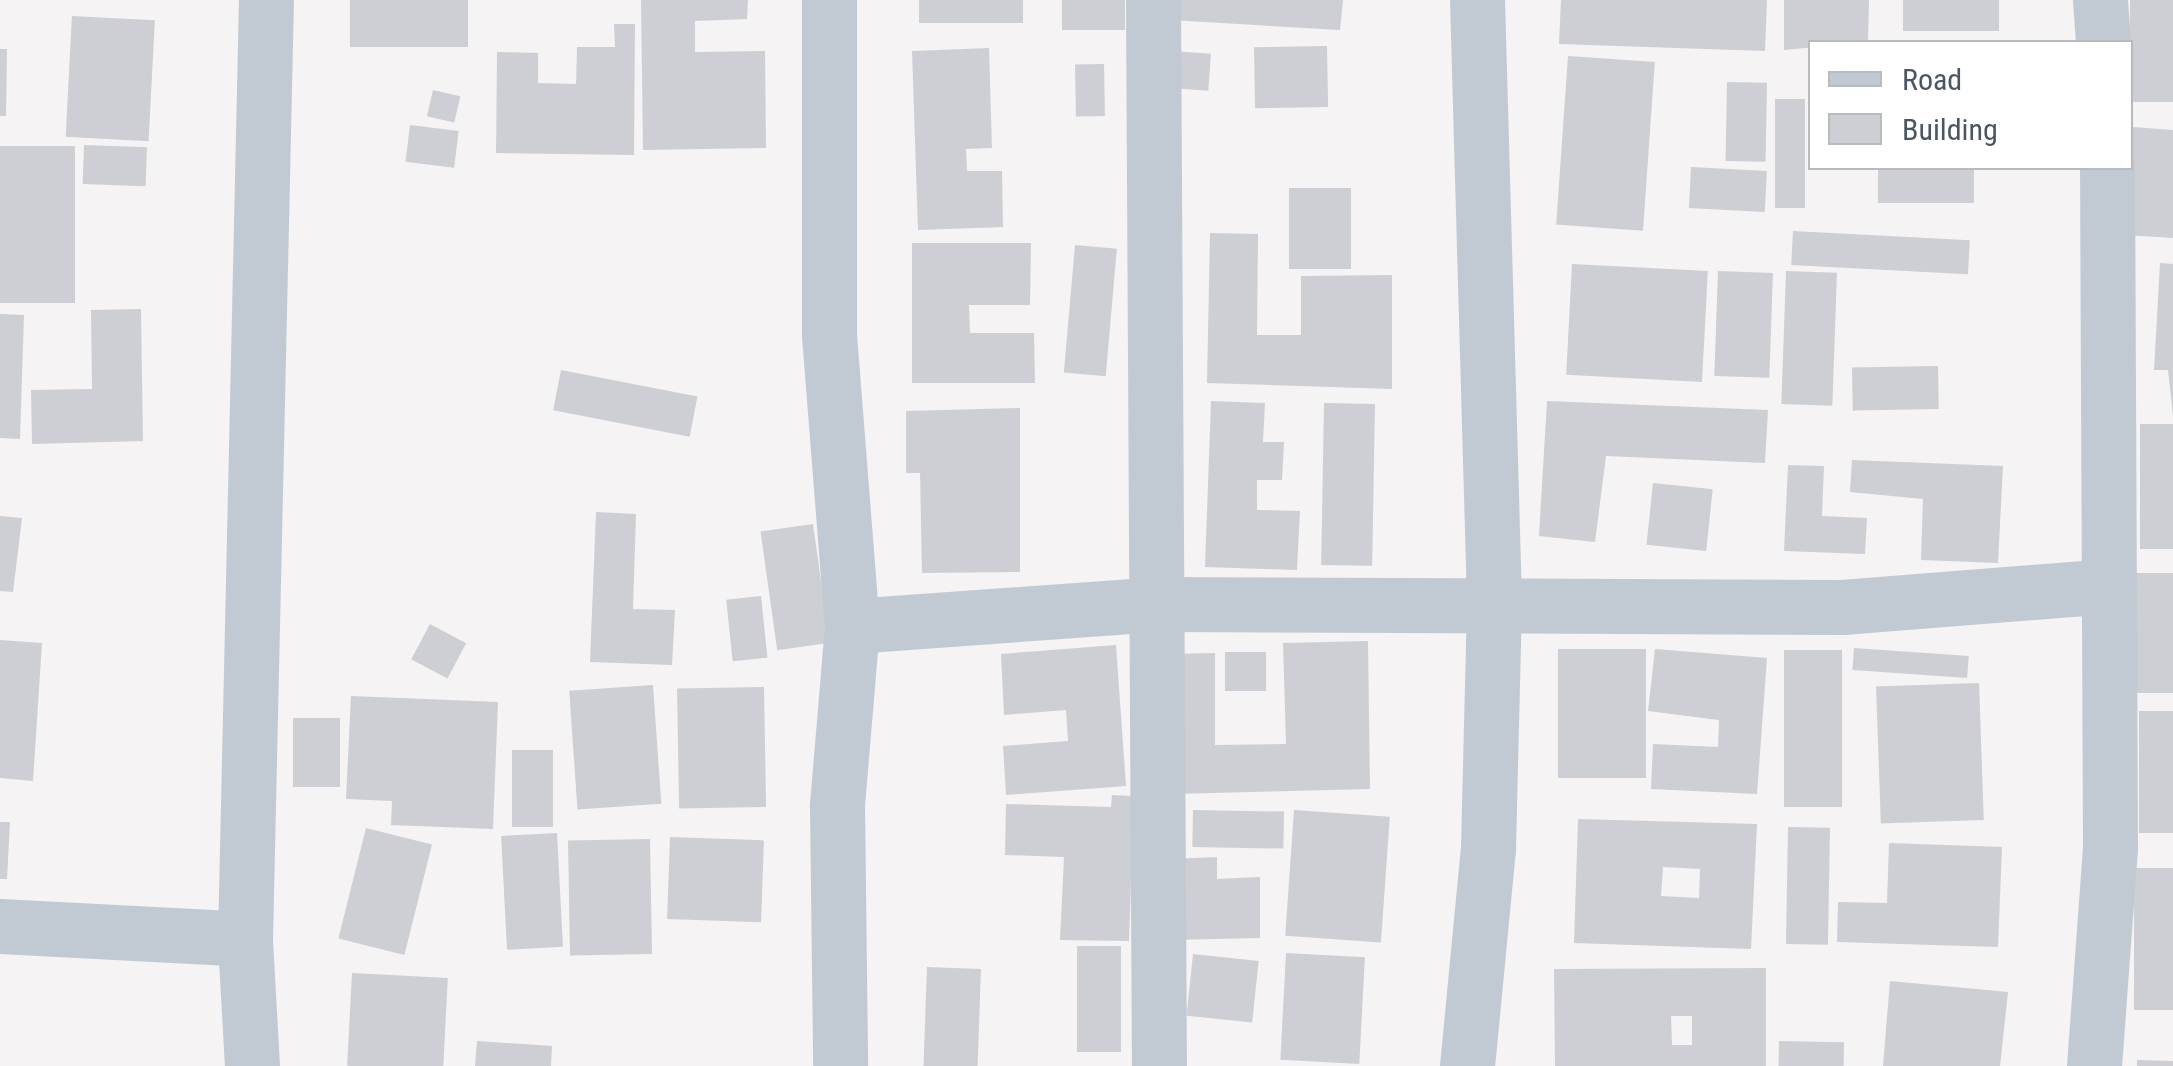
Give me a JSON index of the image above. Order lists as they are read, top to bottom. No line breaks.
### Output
{"legend":["Road","Building"]}
